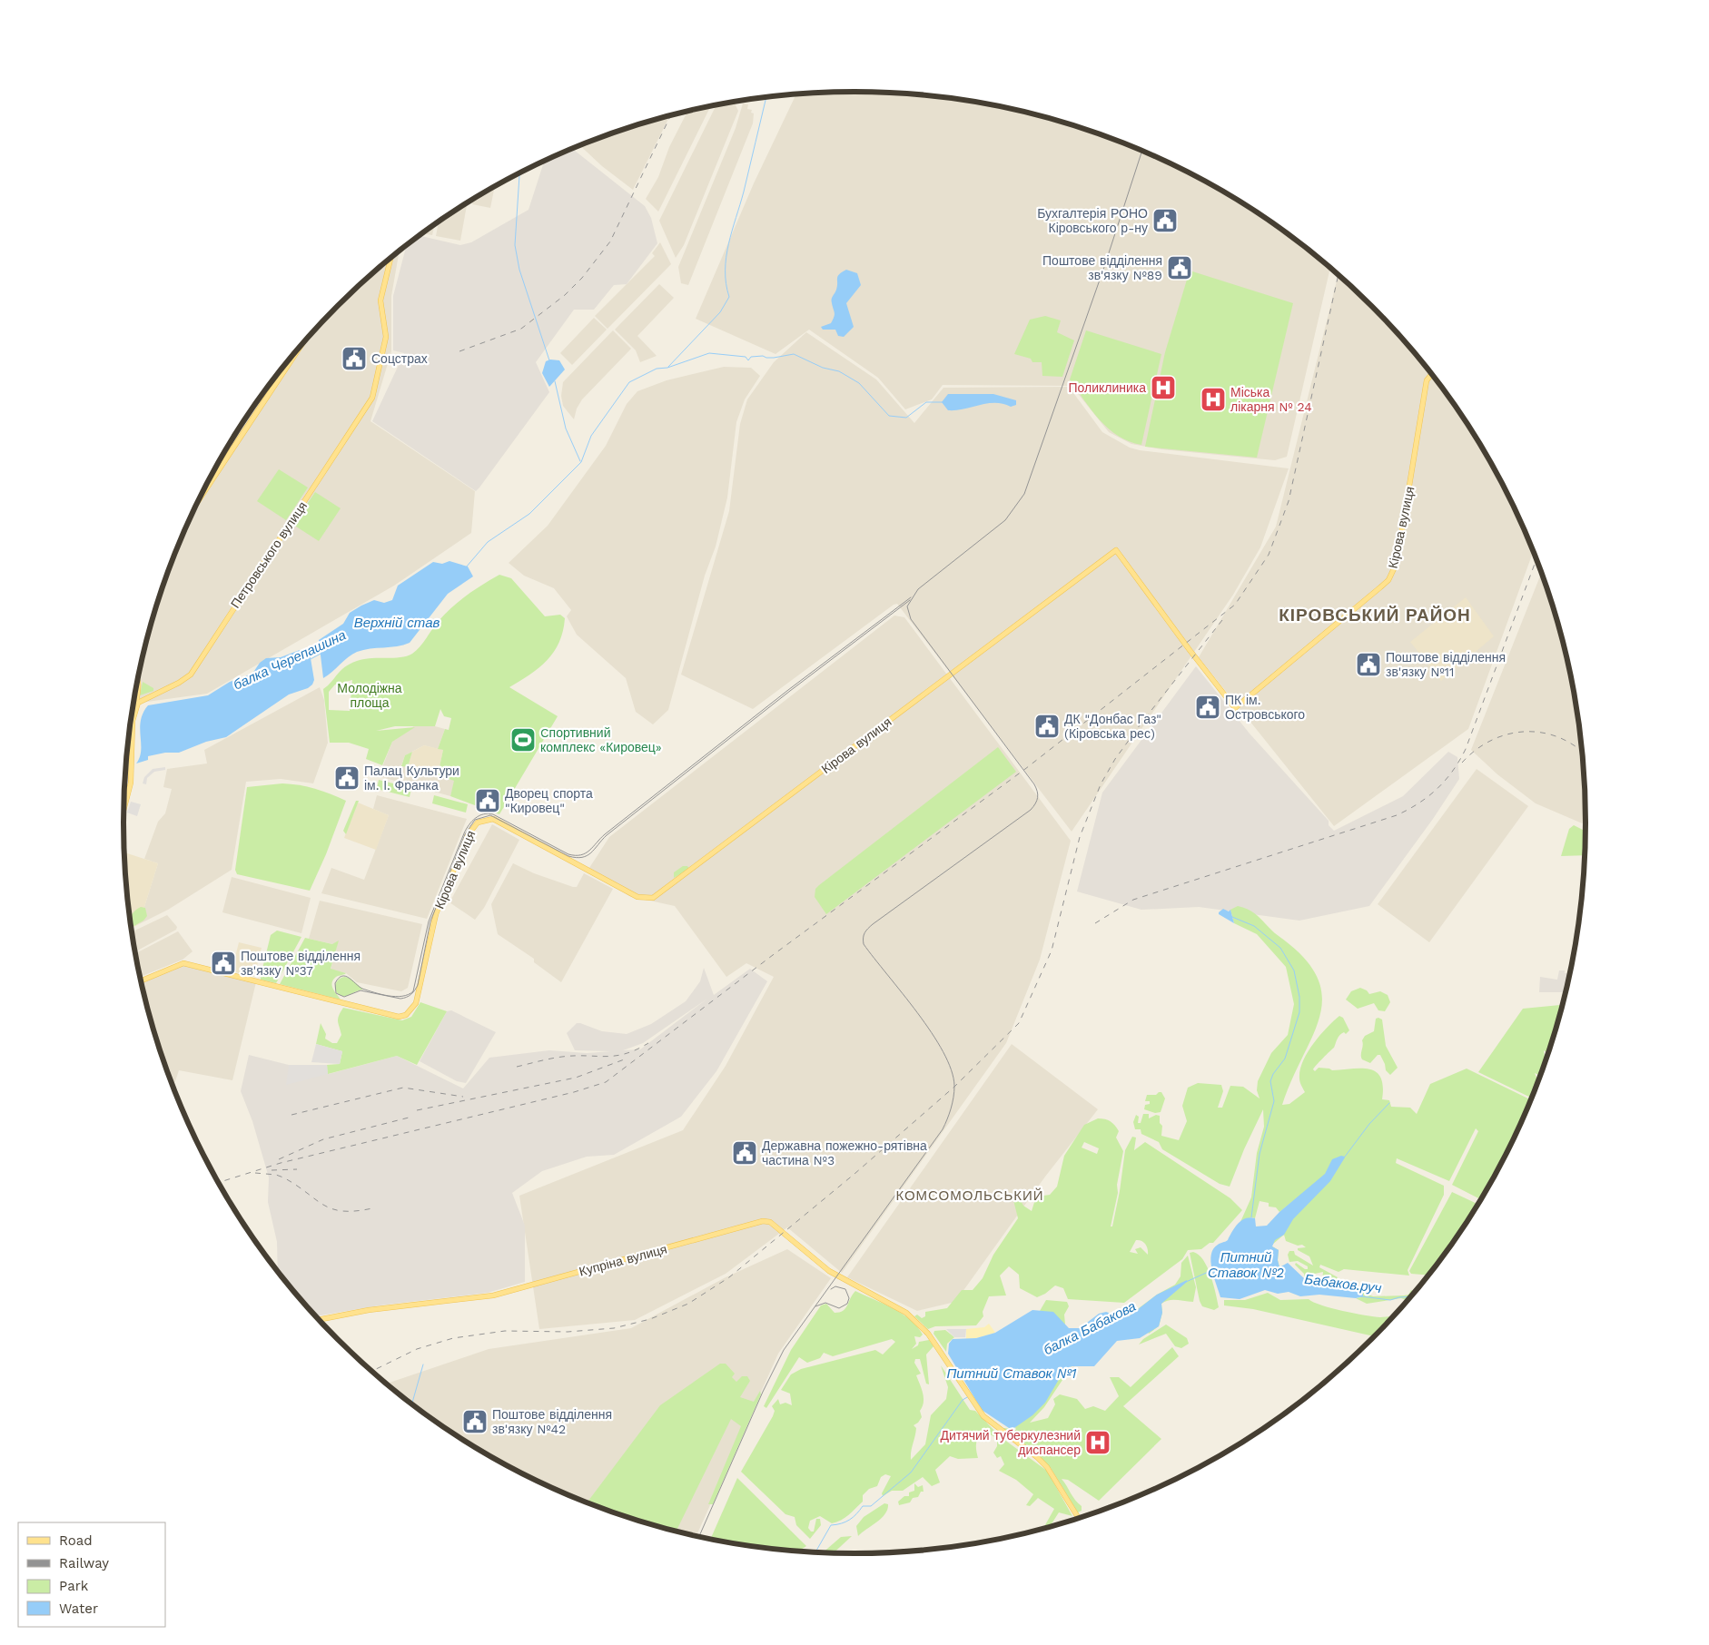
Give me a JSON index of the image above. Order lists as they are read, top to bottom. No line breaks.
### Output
{"streets":{"main road":["Кірова вулиця","Петровського вулиця","Купріна вулиця"]},"districts":["КІРОВСЬКИЙ РАЙОН","КОМСОМОЛЬСЬКИЙ"],"water":["Верхній став","балка Черепашина","Питний Ставок №2","Бабаков.руч","балка Бабакова","Питний Ставок №1"],"parks":["Молодіжна площа"],"places":{"public building":["Бухгалтерія РОНО Кіровського р-ну","Поштове відділення зв'язку №89","Соцстрах","Поштове відділення зв'язку №11","ПК ім. Островського","ДК \"Донбас Газ\" (Кіровська рес)","Палац Культури ім. І. Франка","Дворец спорта \"Кировец\"","Поштове відділення зв'язку №37","Державна пожежно-рятівна частина №3","Поштове відділення зв'язку №42"],"hospital":["Поликлиника","Міська лікарня № 24","Дитячий туберкулезний диспансер"],"sports":["Cпортивний комплекс «Кировец»"]},"legend":["Road","Railway","Park","Water"]}
